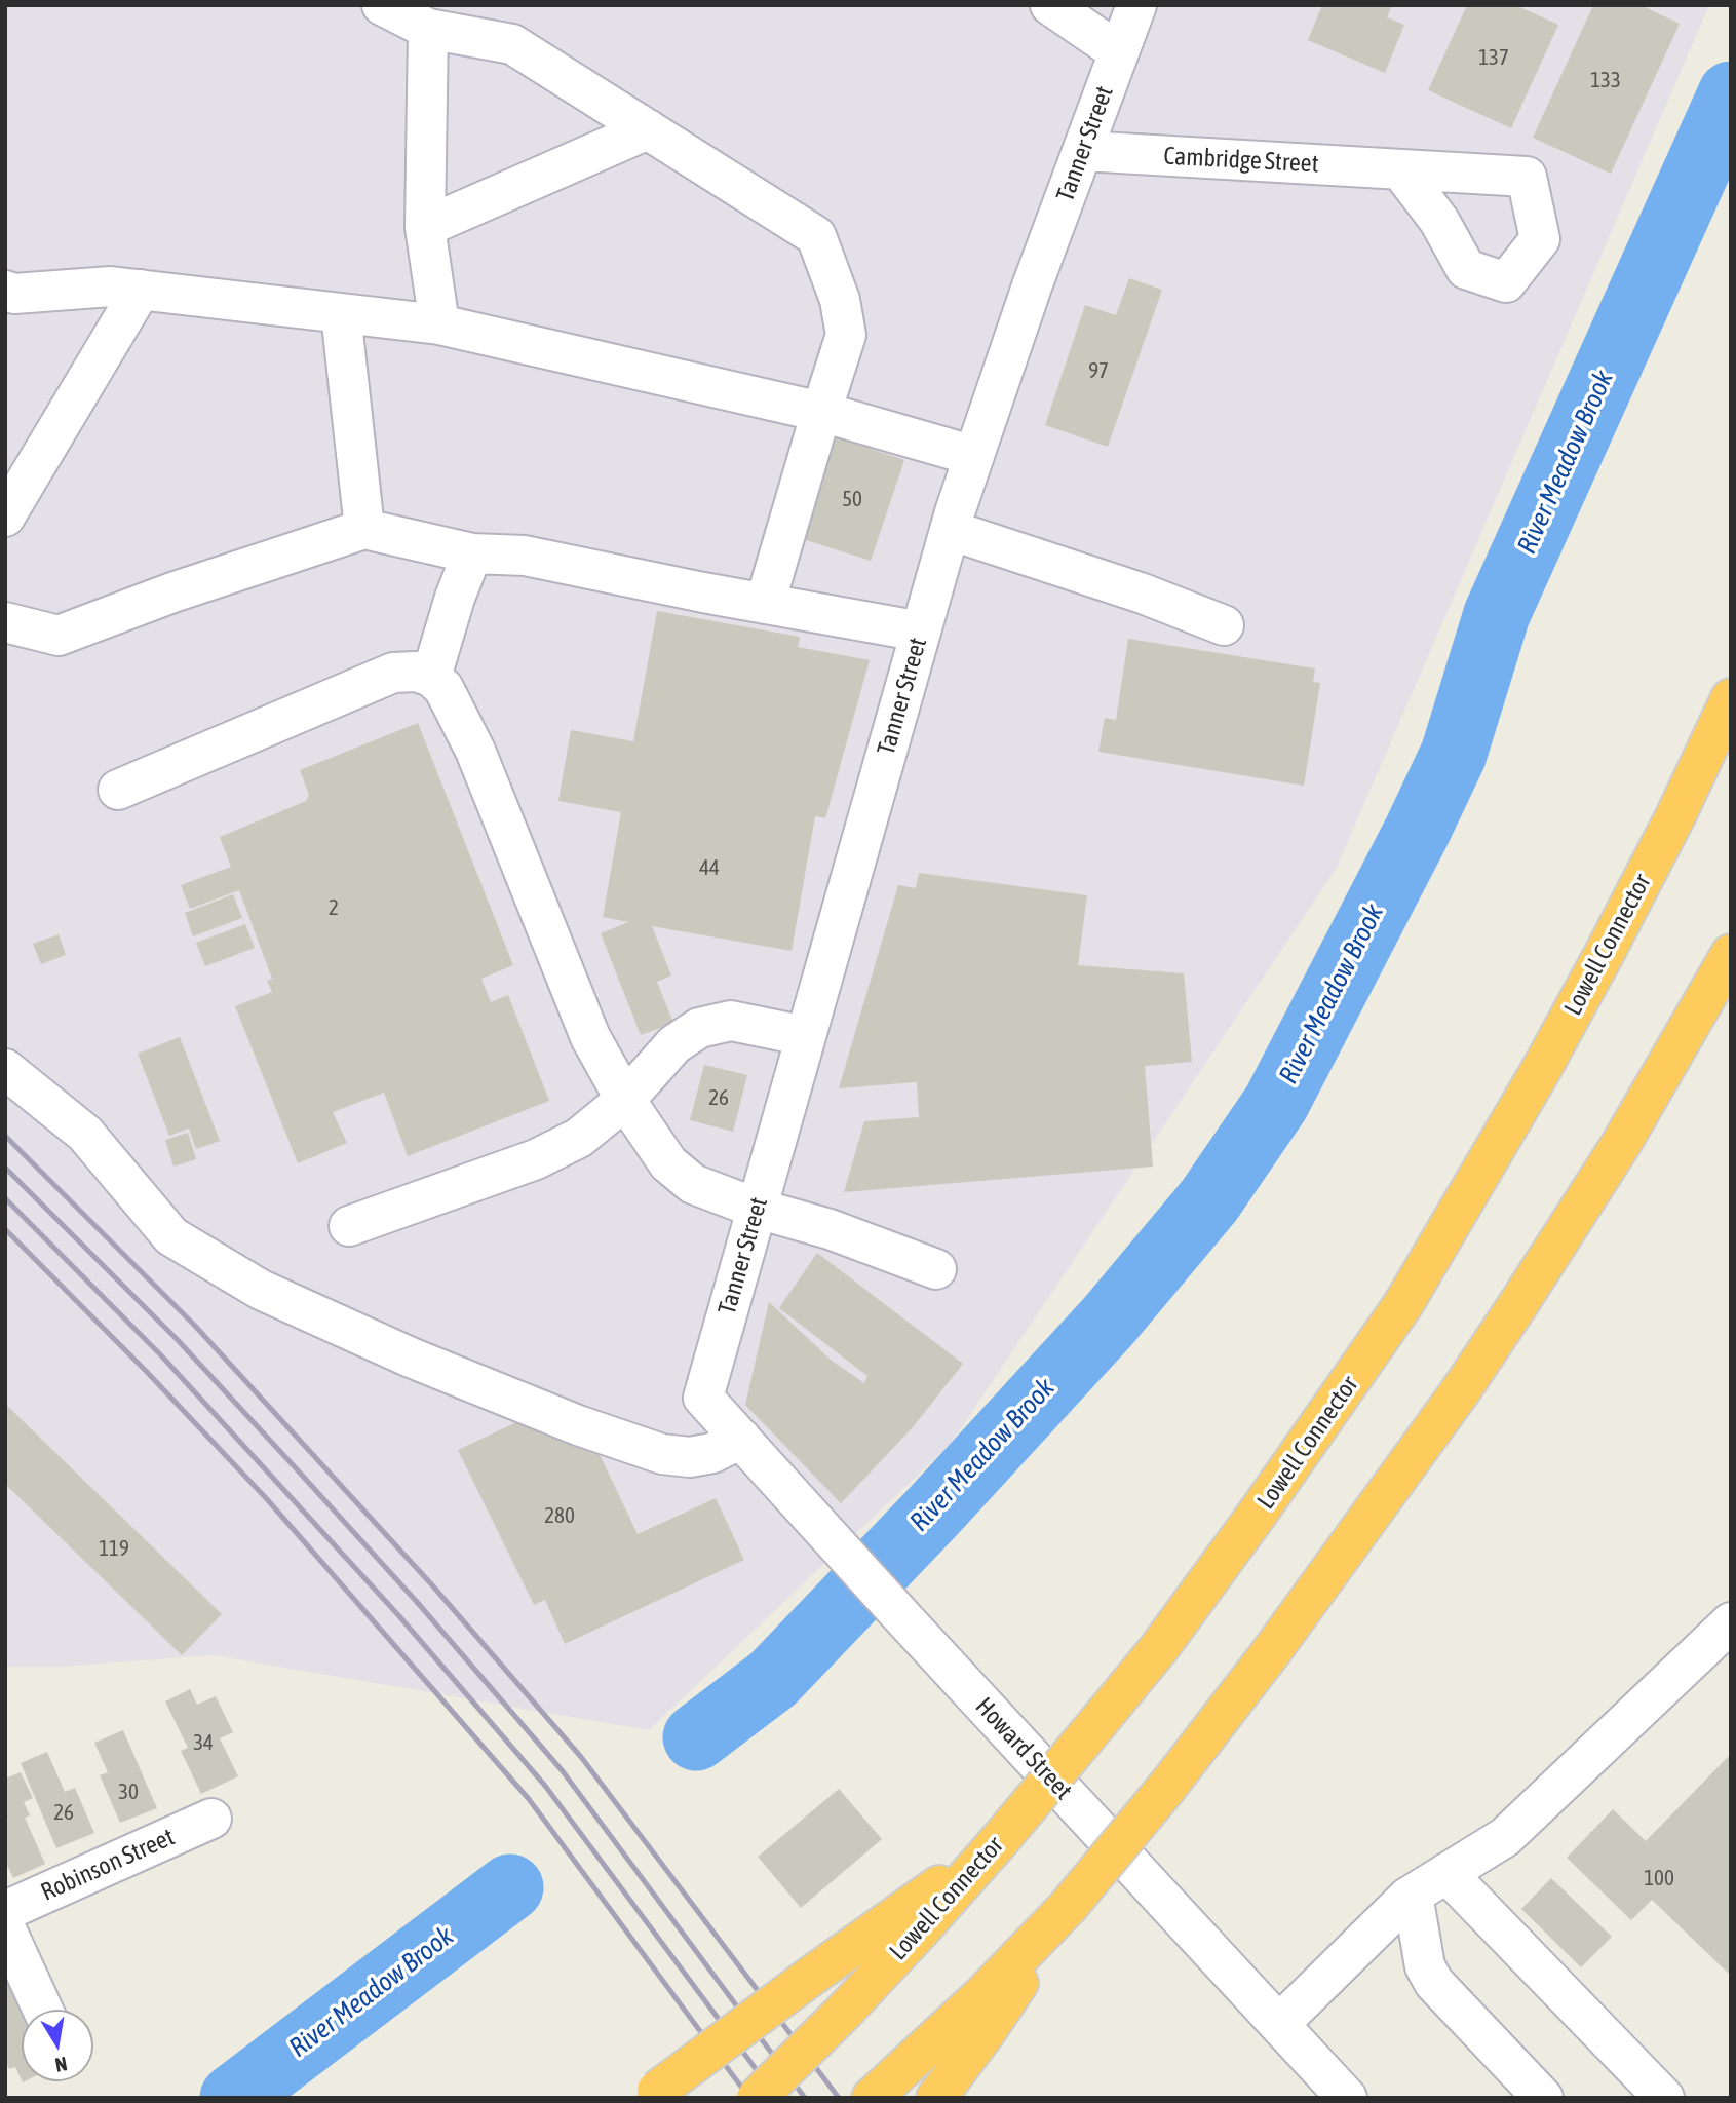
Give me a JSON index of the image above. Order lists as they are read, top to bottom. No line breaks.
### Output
{"streets":{"highway":["Lowell Connector"],"street":["Tanner Street","Cambridge Street","Howard Street","Robinson Street"]},"crossings":[["Tanner Street","Cambridge Street"],["Tanner Street","Howard Street"]],"water":["River Meadow Brook"],"house_numbers":["137","133","97","50","44","2","26","280","119","34","30","26","100"],"north":"bottom"}
